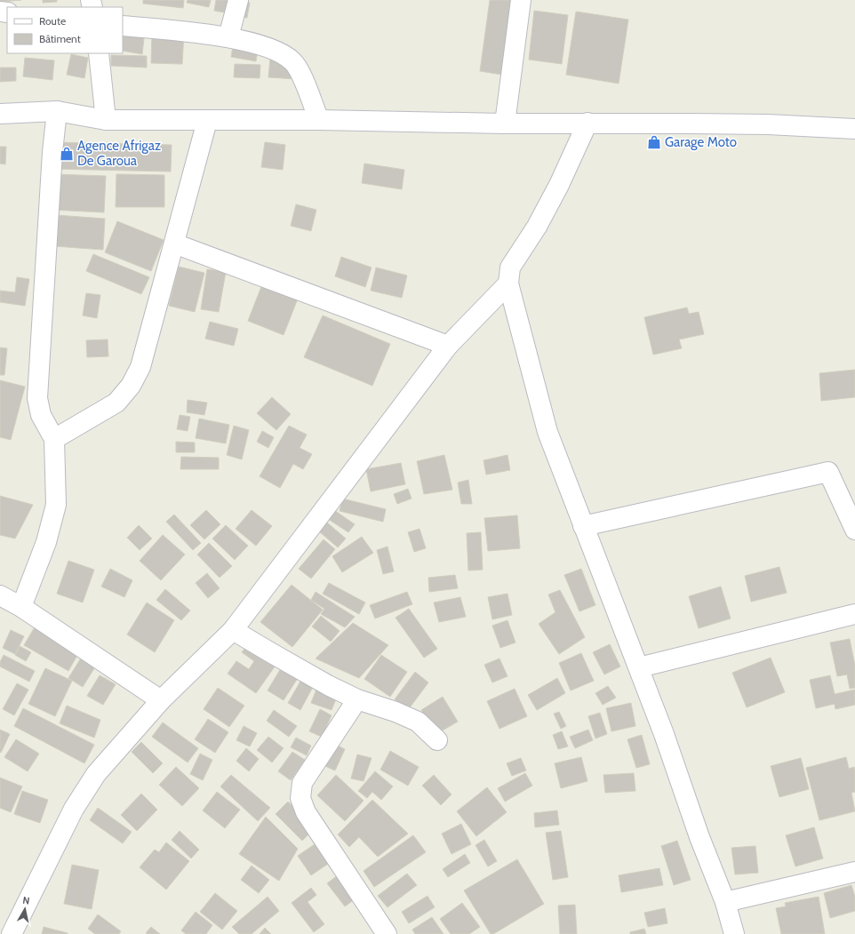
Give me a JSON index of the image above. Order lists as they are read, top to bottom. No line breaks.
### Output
{"places":{"shop":["Garage Moto","Agence Afrigaz De Garoua"]},"legend":["Route","Bâtiment"],"north":"top"}
